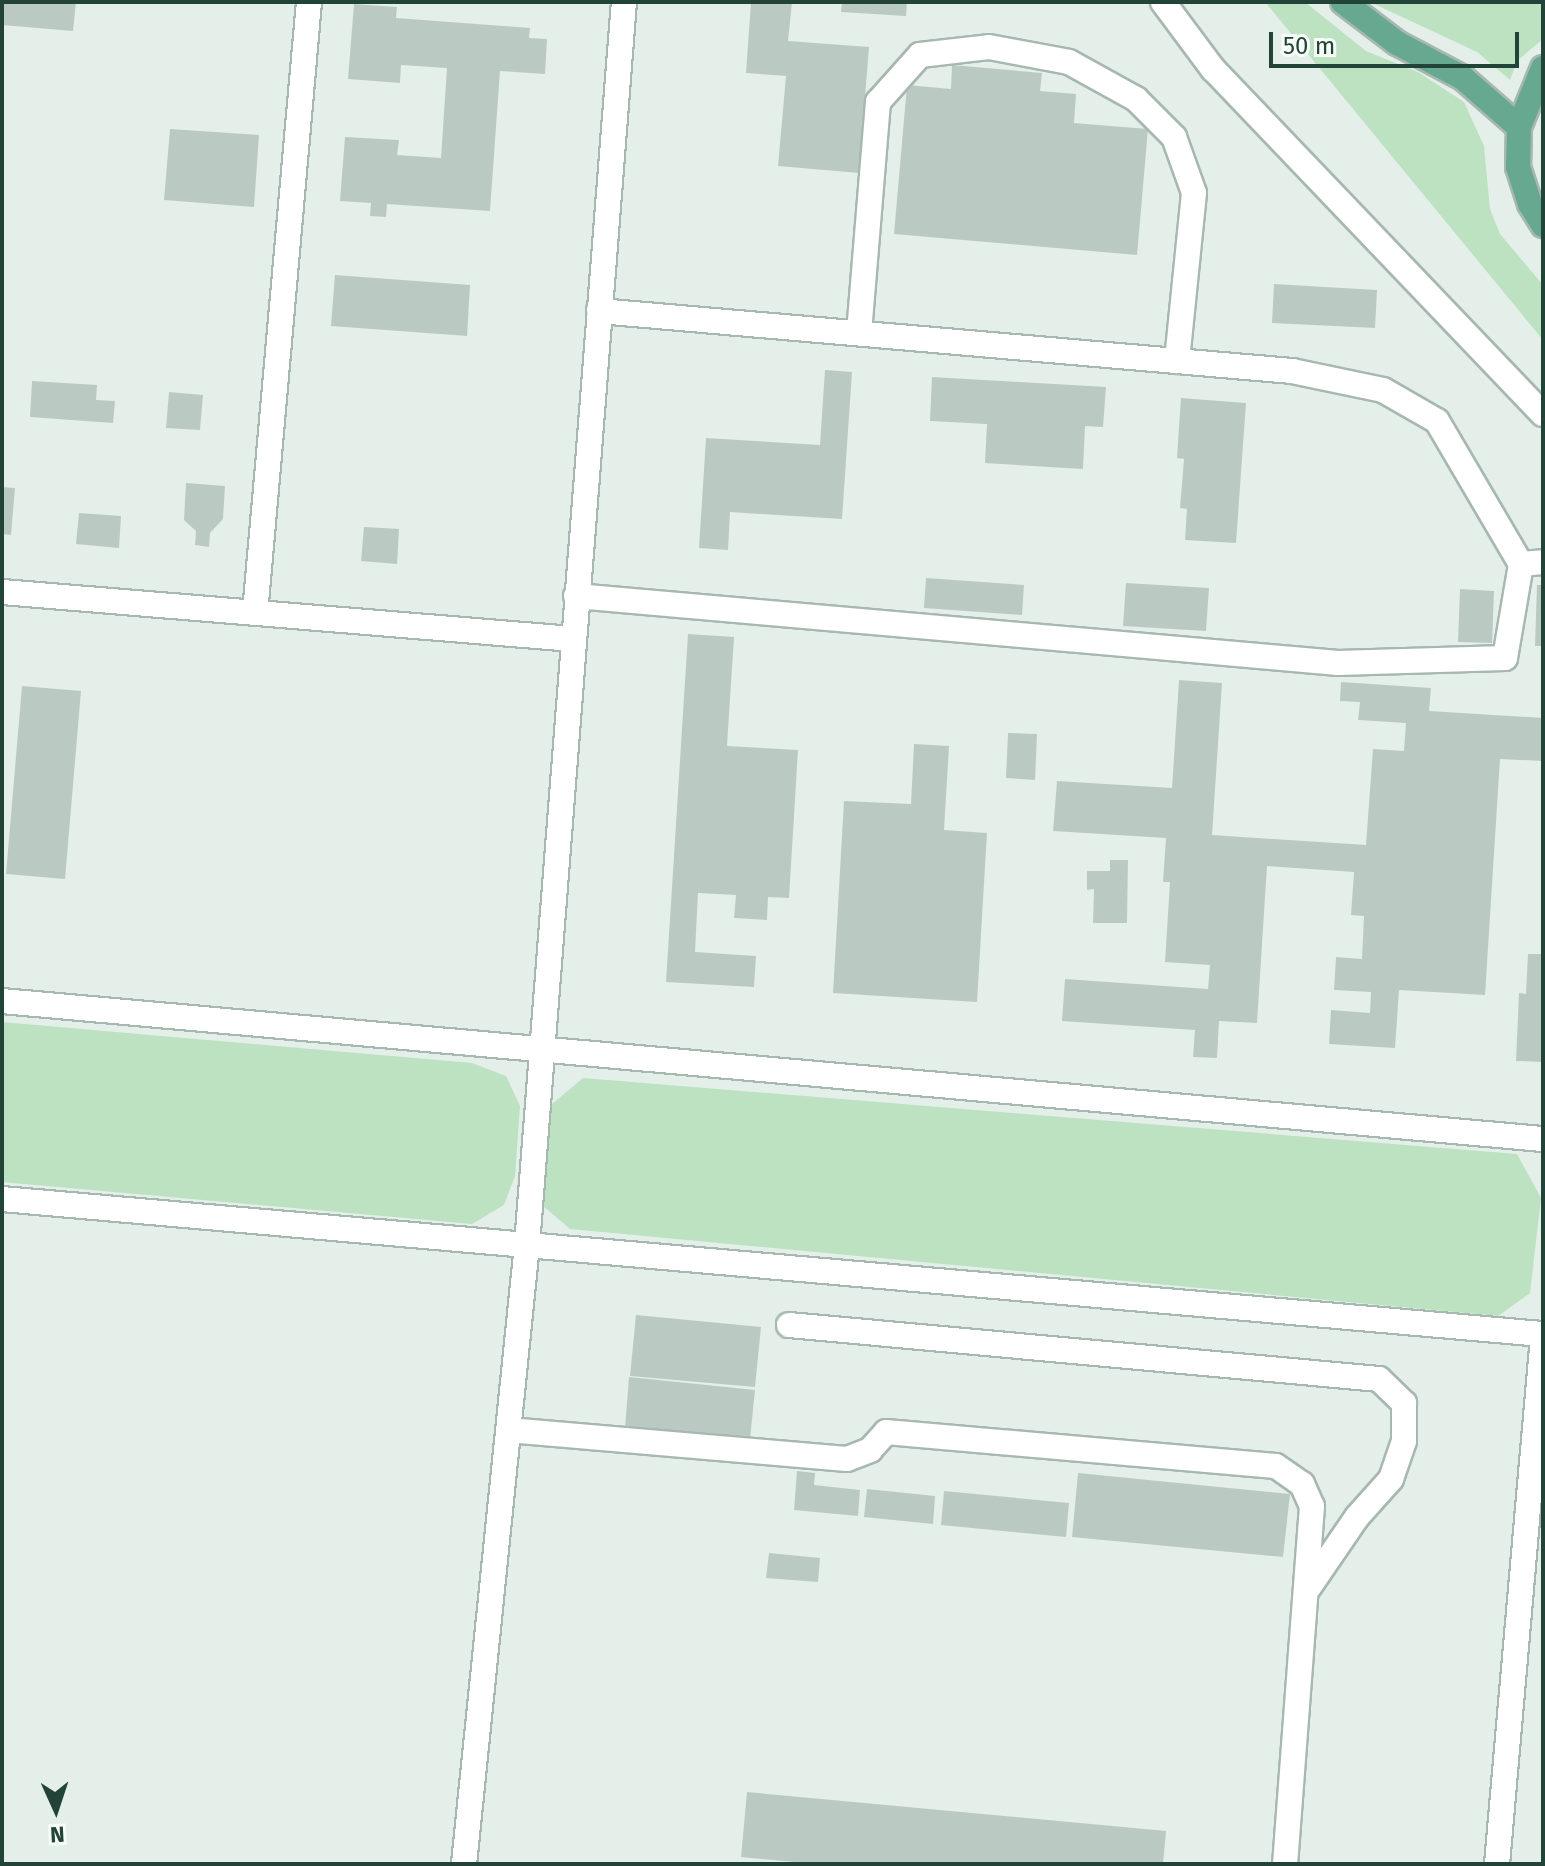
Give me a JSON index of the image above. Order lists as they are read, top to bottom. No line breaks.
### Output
{"scale_bar":"50 m","north":"bottom"}
